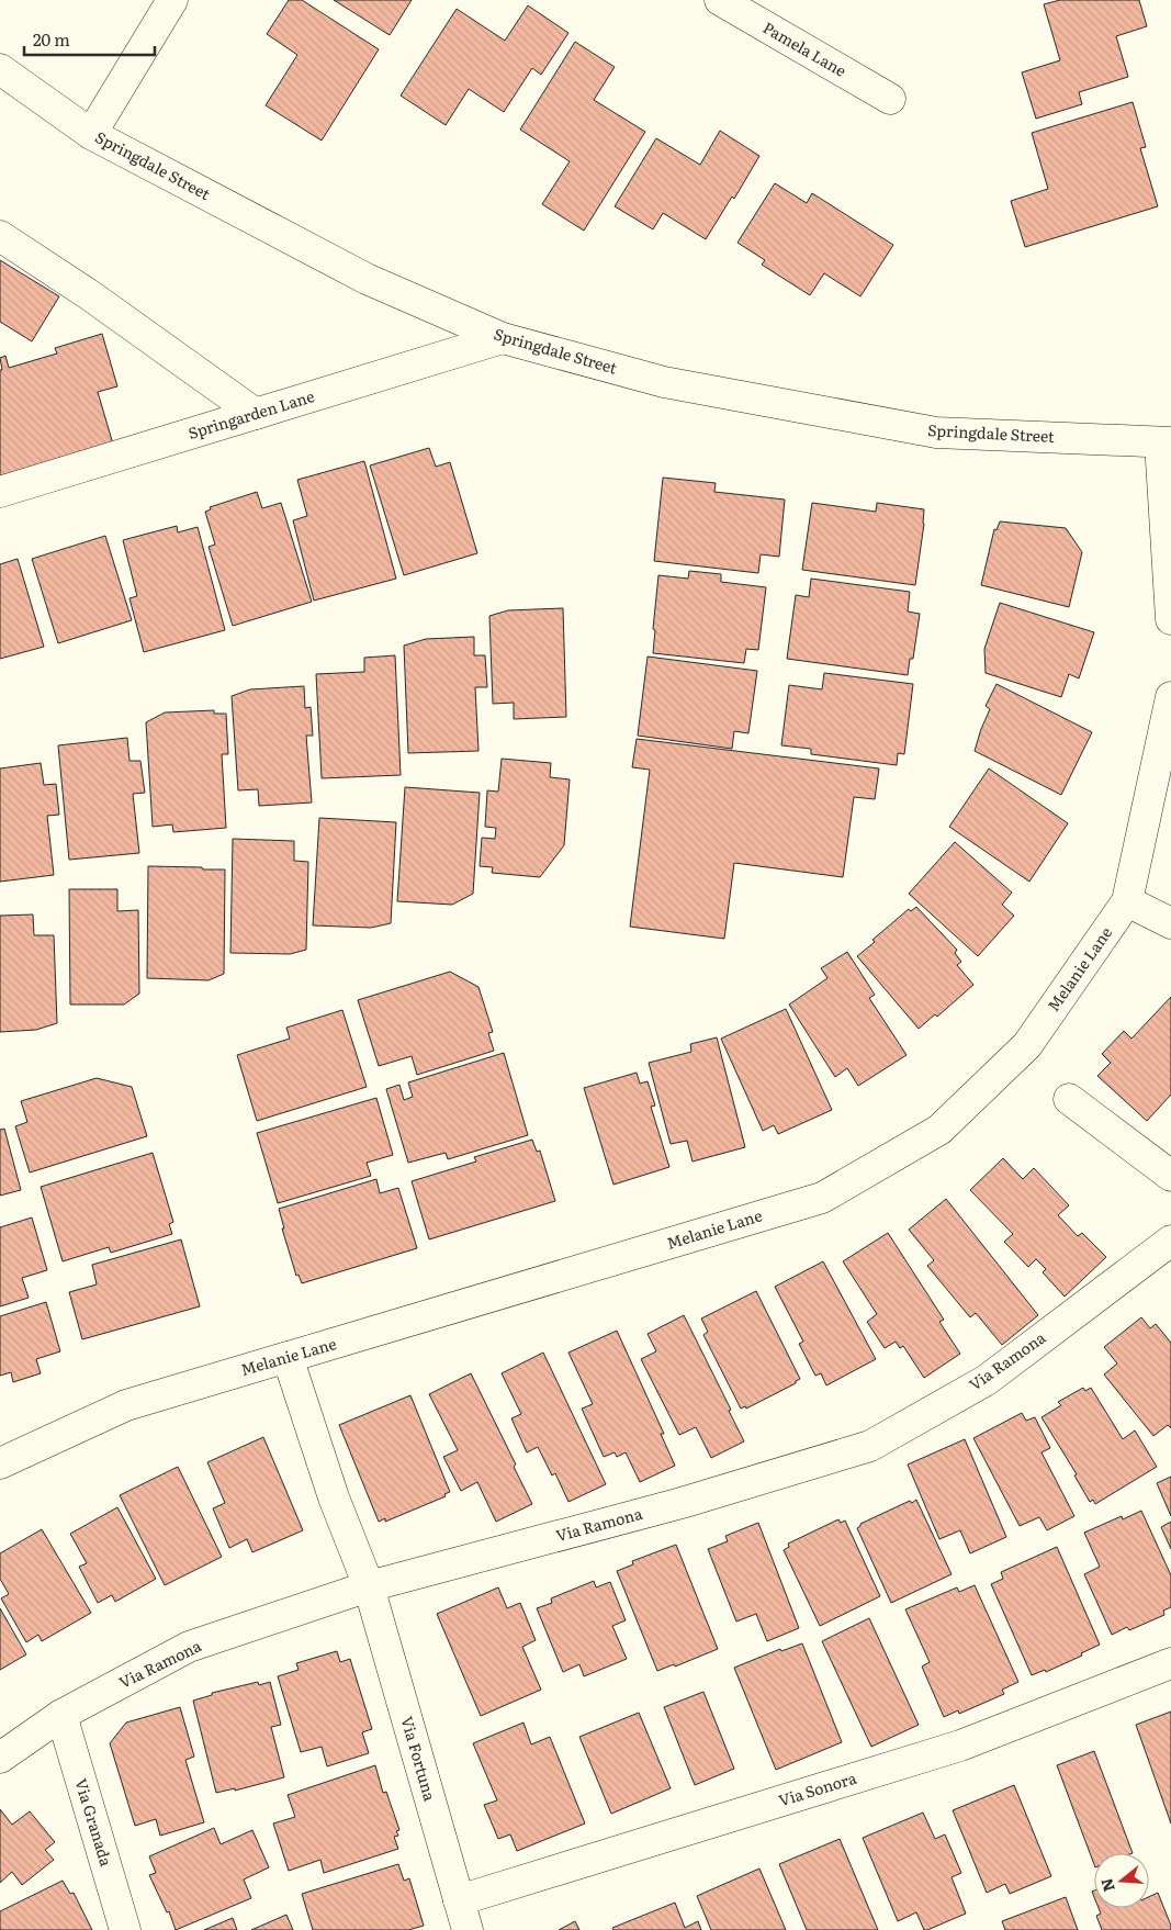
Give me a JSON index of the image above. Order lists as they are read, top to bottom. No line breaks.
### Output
{"streets":{"street":["Pamela Lane","Springdale Street","Springarden Lane","Melanie Lane","Via Ramona","Via Fortuna","Via Sonora","Via Granada"]},"crossings":[["Springdale Street","Springarden Lane"],["Melanie Lane","Via Fortuna"],["Via Ramona","Via Fortuna"],["Via Ramona","Via Granada"],["Via Fortuna","Via Sonora"]],"scale_bar":"20 m","north":"left"}
